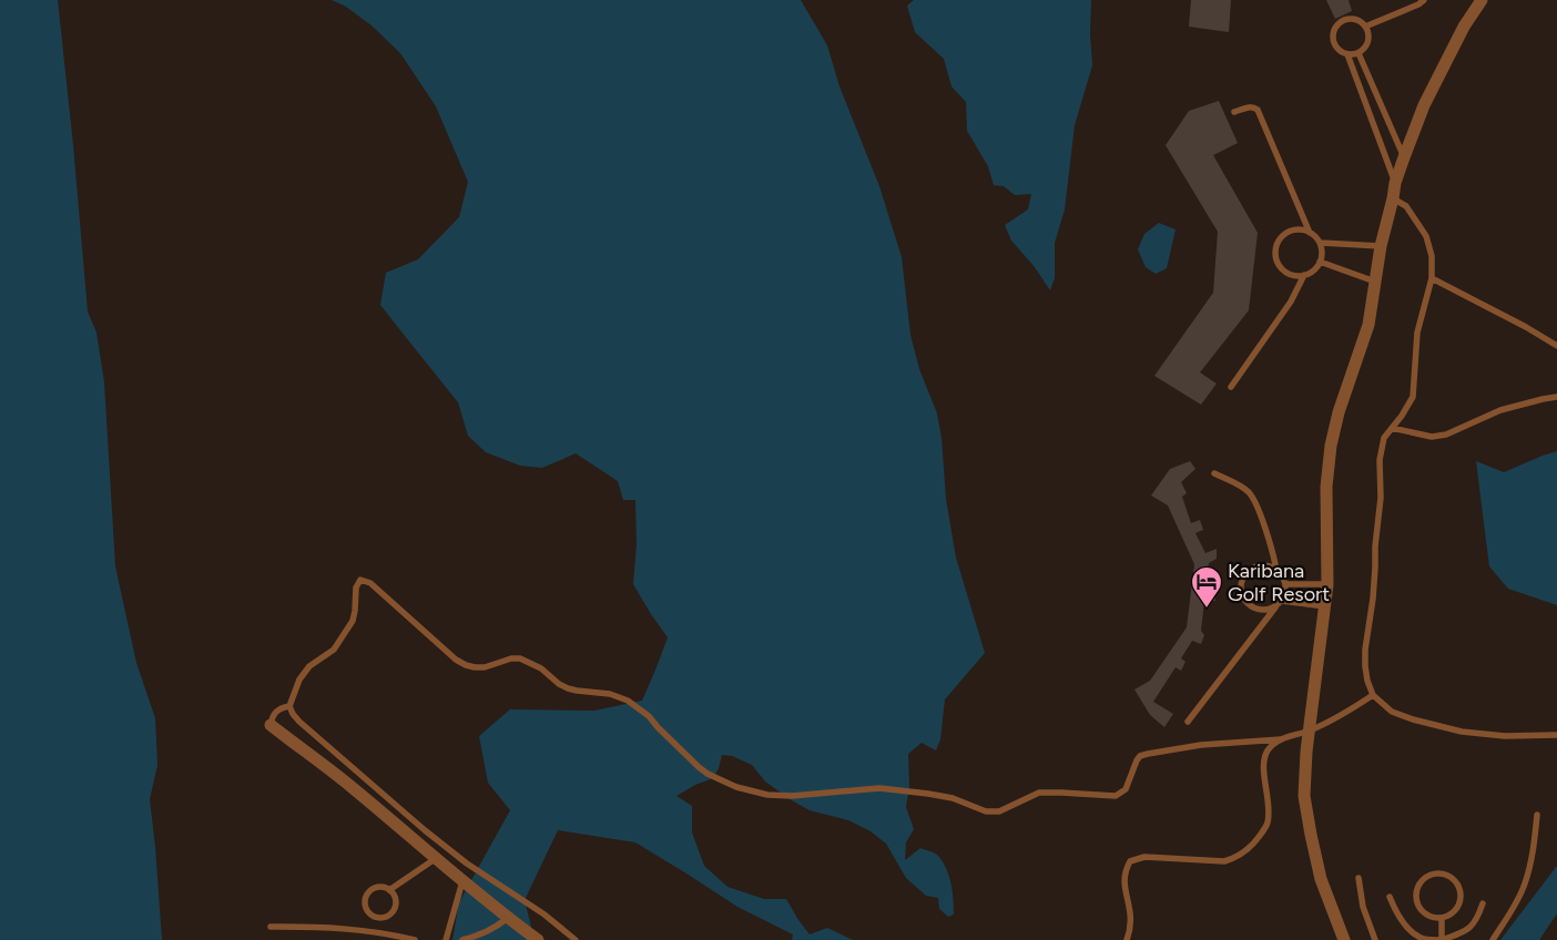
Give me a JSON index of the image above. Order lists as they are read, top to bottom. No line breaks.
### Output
{"places":{"hotel":["Karibana Golf Resort"]}}
